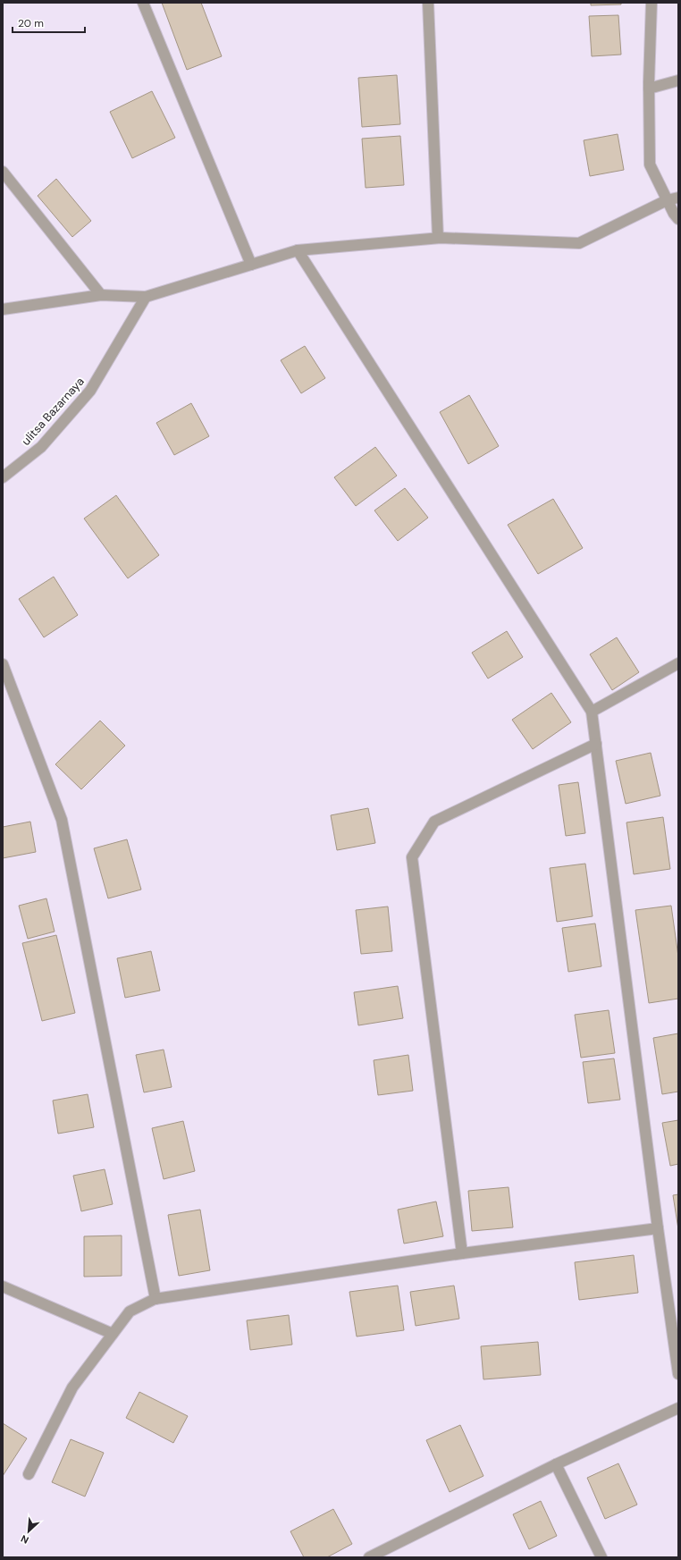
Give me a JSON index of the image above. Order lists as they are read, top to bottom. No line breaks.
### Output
{"streets":{"street":["ulitsa Bazarnaya"]},"scale_bar":"20 m","north":"bottom left"}
